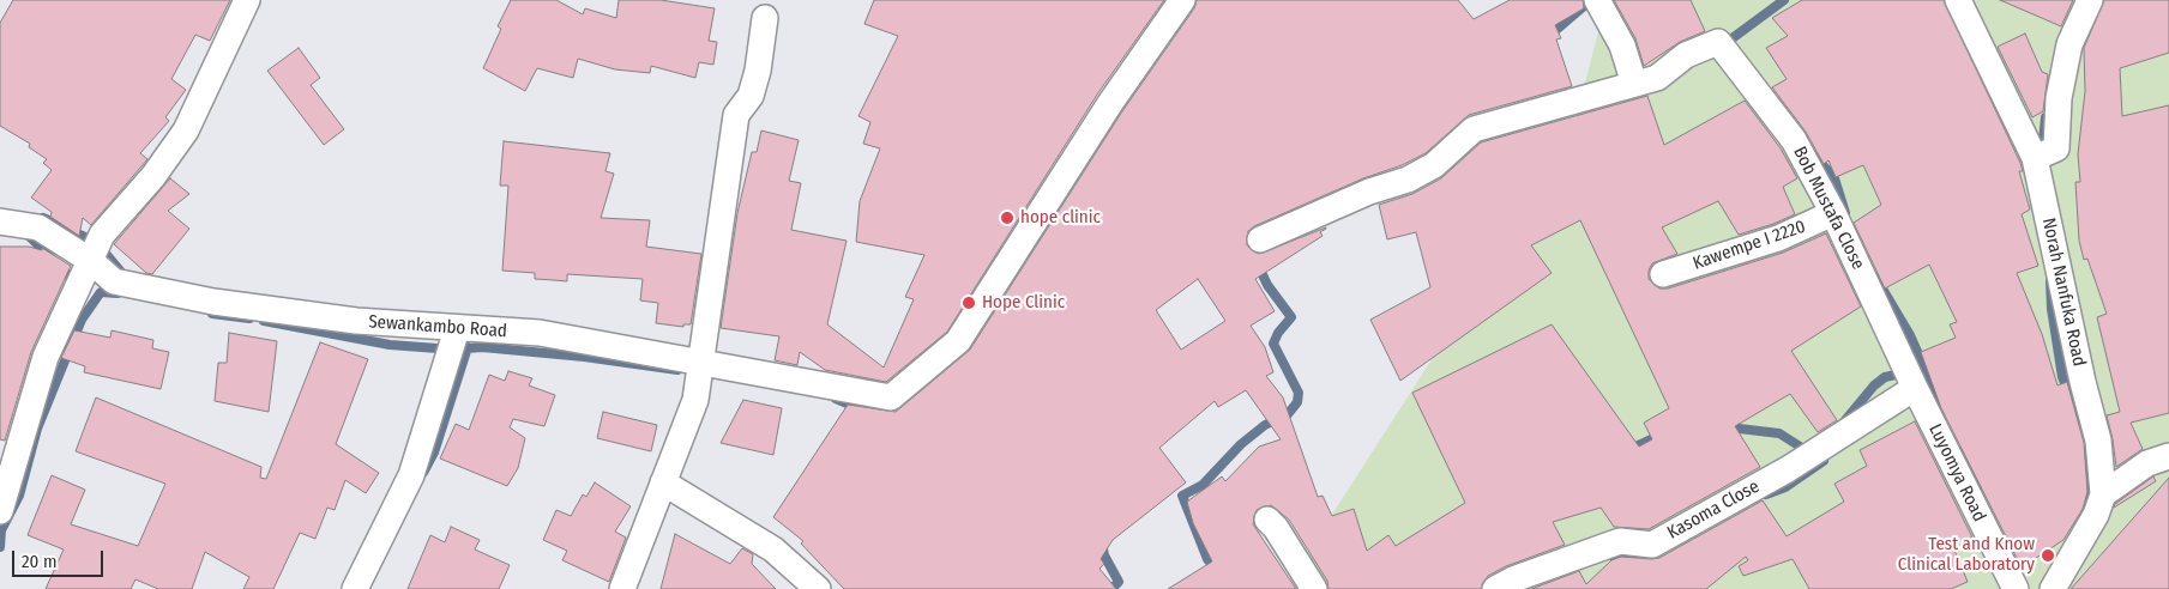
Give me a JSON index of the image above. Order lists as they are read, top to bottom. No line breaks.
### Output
{"streets":{"street":["Bob Mustafa Close","Kawempe I 2220","Norah Nanfuka Road","Sewankambo Road","Luyomya Road","Kasoma Close"]},"crossings":[["Bob Mustafa Close","Kawempe I 2220"],["Bob Mustafa Close","Luyomya Road"],["Bob Mustafa Close","Kasoma Close"],["Luyomya Road","Kasoma Close"]],"places":["hope clinic","Hope Clinic","Test and Know Clinical Laboratory"],"scale_bar":"20 m"}
